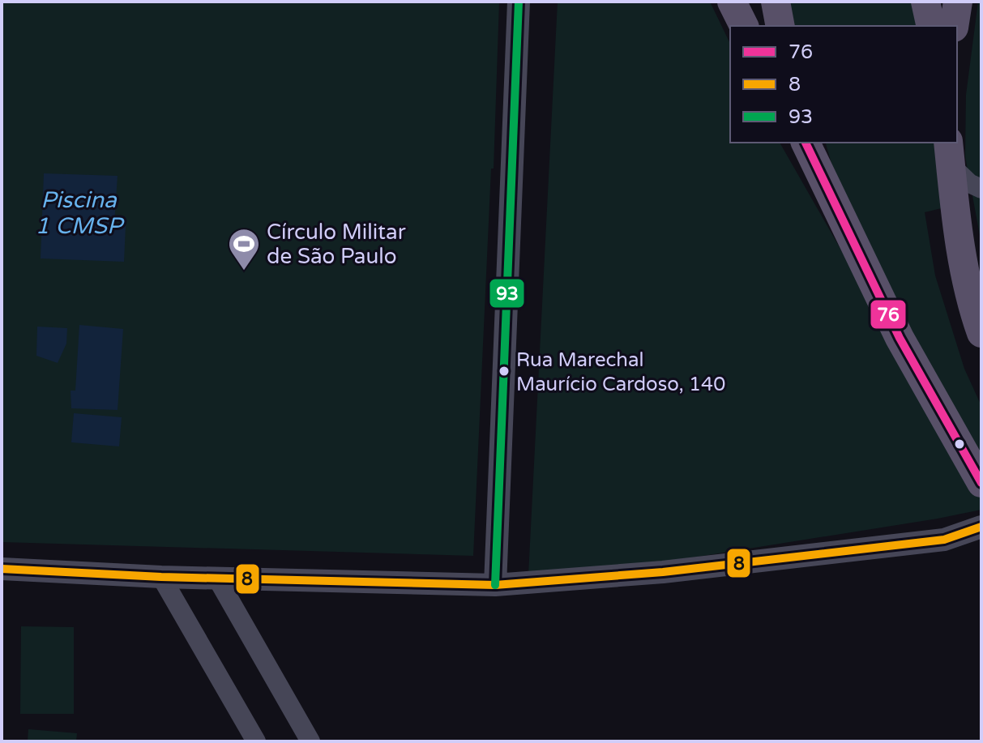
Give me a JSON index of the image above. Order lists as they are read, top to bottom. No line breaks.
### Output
{"water":["Piscina 1 CMSP"],"places":{"sports":["Círculo Militar de São Paulo"],"other":["Rua Marechal Maurício Cardoso, 140"]},"lines":["transit line 93","transit line 76","transit line 8"],"legend":["76","8","93"]}
